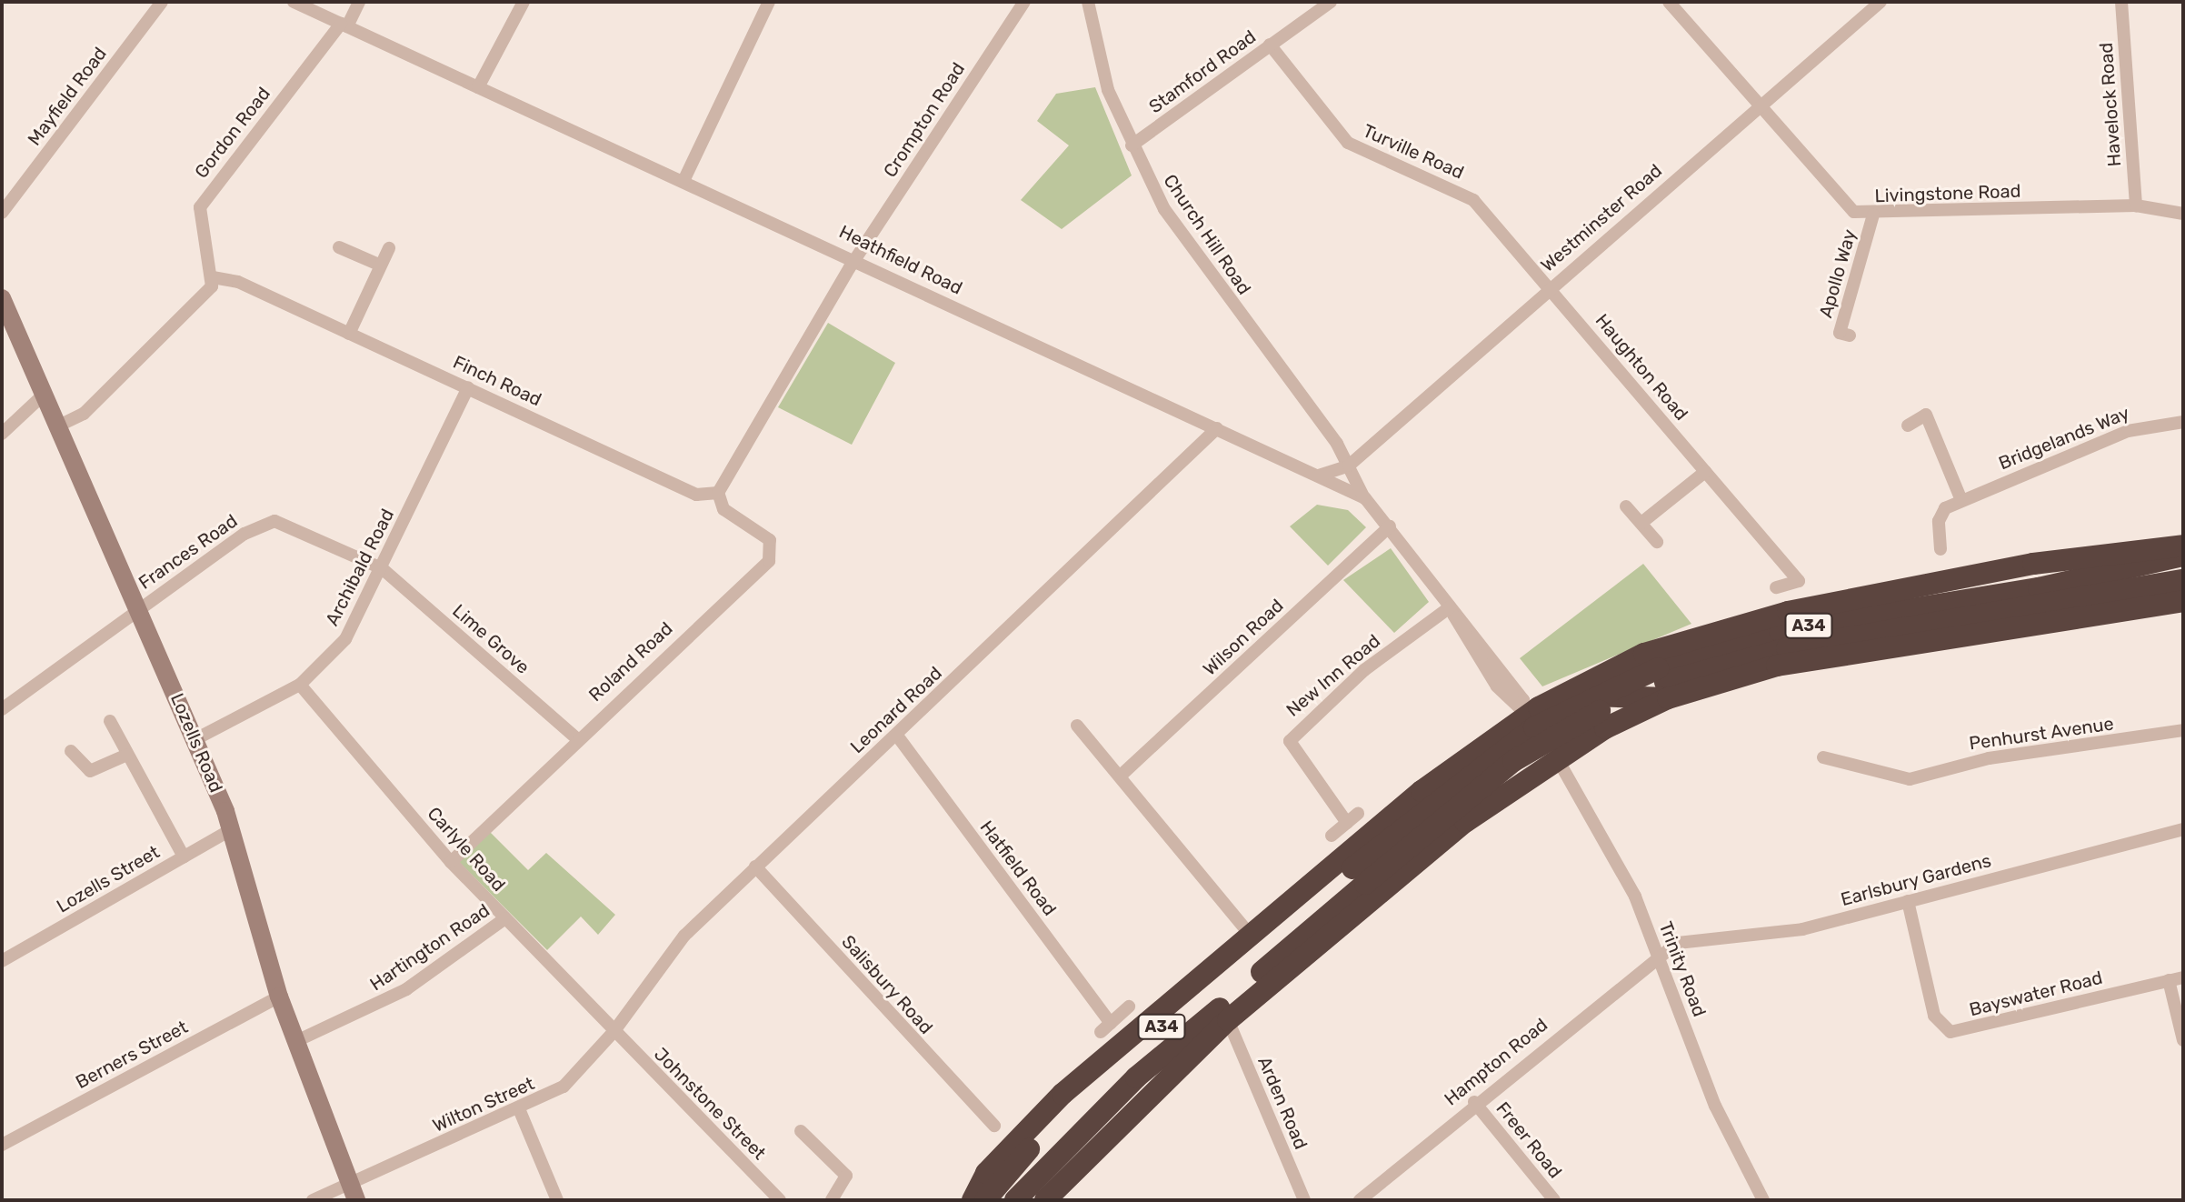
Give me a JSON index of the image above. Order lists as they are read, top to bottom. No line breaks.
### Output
{"streets":{"highway":["A34"],"main road":["Lozells Road"],"street":["Stamford Road","Mayfield Road","Havelock Road","Crompton Road","Gordon Road","Turville Road","Livingstone Road","Westminster Road","Church Hill Road","Heathfield Road","Apollo Way","Haughton Road","Finch Road","Bridgelands Way","Frances Road","Archibald Road","Wilson Road","Lime Grove","Roland Road","New Inn Road","Leonard Road","Penhurst Avenue","Carlyle Road","Hatfield Road","Lozells Street","Earlsbury Gardens","Hartington Road","Trinity Road","Salisbury Road","Bayswater Road","Berners Street","Hampton Road","Arden Road","Johnstone Street","Wilton Street","Freer Road"]},"crossings":[["Stamford Road","Turville Road"],["Stamford Road","Church Hill Road"],["Havelock Road","Livingstone Road"],["Crompton Road","Heathfield Road"],["Gordon Road","Heathfield Road"],["Gordon Road","Finch Road"],["Turville Road","Westminster Road"],["Turville Road","Haughton Road"],["Livingstone Road","Westminster Road"],["Livingstone Road","Apollo Way"],["Westminster Road","Church Hill Road"],["Westminster Road","Heathfield Road"],["Westminster Road","Haughton Road"],["Heathfield Road","Wilson Road"],["Heathfield Road","New Inn Road"],["Heathfield Road","Leonard Road"],["Heathfield Road","Trinity Road"],["Finch Road","Archibald Road"],["Finch Road","Roland Road"],["Frances Road","Archibald Road"],["Frances Road","Lime Grove"],["Frances Road","Lozells Road"],["Archibald Road","Lime Grove"],["Archibald Road","Lozells Road"],["Archibald Road","Carlyle Road"],["Lime Grove","Roland Road"],["Roland Road","Carlyle Road"],["Leonard Road","Carlyle Road"],["Leonard Road","Hatfield Road"],["Leonard Road","Salisbury Road"],["Leonard Road","Johnstone Street"],["Leonard Road","Wilton Street"],["Lozells Road","Lozells Street"],["Lozells Road","Hartington Road"],["Lozells Road","Berners Street"],["Lozells Road","Wilton Street"],["Carlyle Road","Hartington Road"],["Carlyle Road","Johnstone Street"],["Carlyle Road","Wilton Street"],["Earlsbury Gardens","Trinity Road"],["Earlsbury Gardens","Bayswater Road"],["Earlsbury Gardens","Hampton Road"],["Trinity Road","Hampton Road"],["Hampton Road","Freer Road"],["Johnstone Street","Wilton Street"]]}
